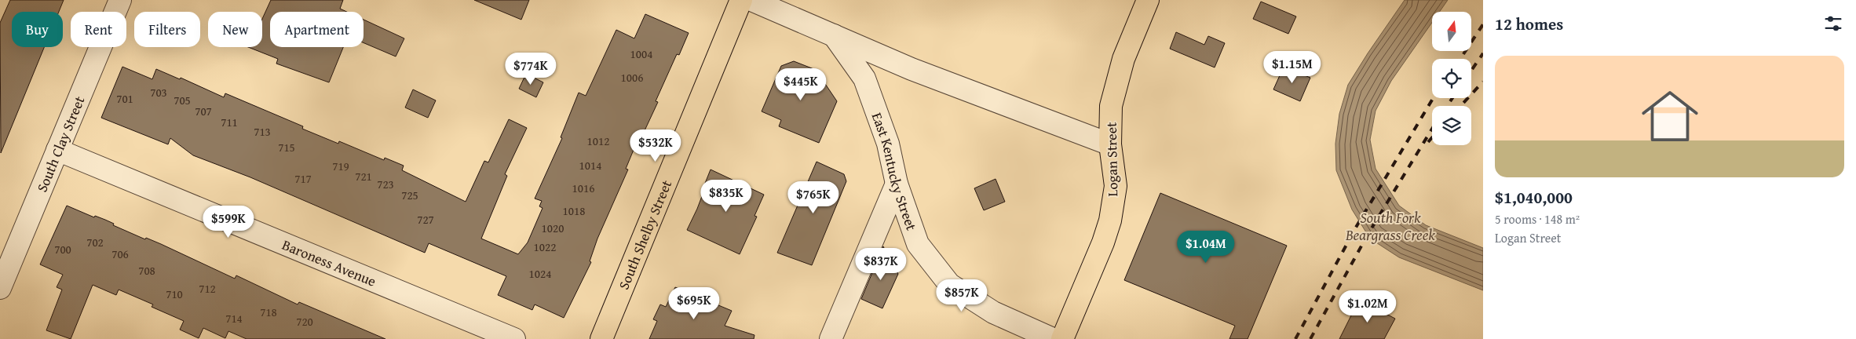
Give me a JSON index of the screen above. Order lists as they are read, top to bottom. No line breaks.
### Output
{"streets":{"main road":["Logan Street","South Shelby Street"],"street":["South Clay Street","East Kentucky Street","Baroness Avenue"]},"crossings":[["South Clay Street","Baroness Avenue"]],"water":["South Fork Beargrass Creek"],"house_numbers":["1004","1006","703","701","705","707","711","713","1012","715","1014","719","721","717","723","1016","725","1018","727","1020","702","1022","700","706","708","1024","712","710","718","714","720"],"north":"top","page":{"heading":"12 homes","chip":["Buy","Rent","Filters","New","Apartment"],"list":[{"name":"$1,040,000","note":"5 rooms · 148 m² · Logan Street"}],"price":["$1.15M","$774K","$445K","$532K","$835K","$765K","$599K","$1.04M","$837K","$857K","$695K","$1.02M"]}}
